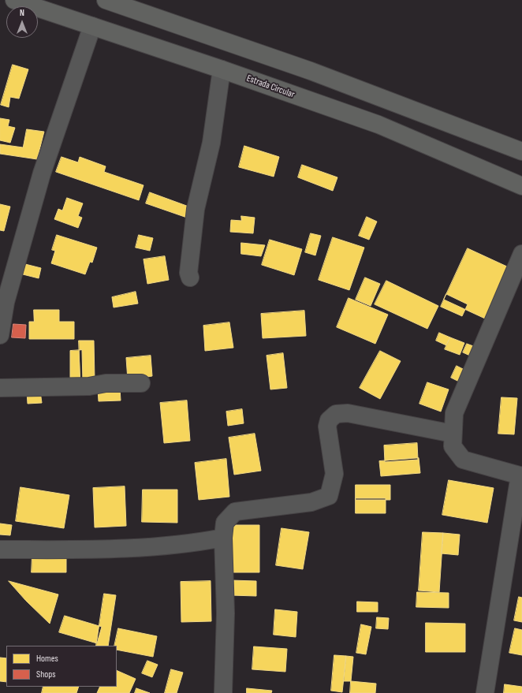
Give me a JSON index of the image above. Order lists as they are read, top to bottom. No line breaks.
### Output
{"streets":{"main road":["Estrada Circular"]},"legend":["Homes","Shops"],"north":"top"}
